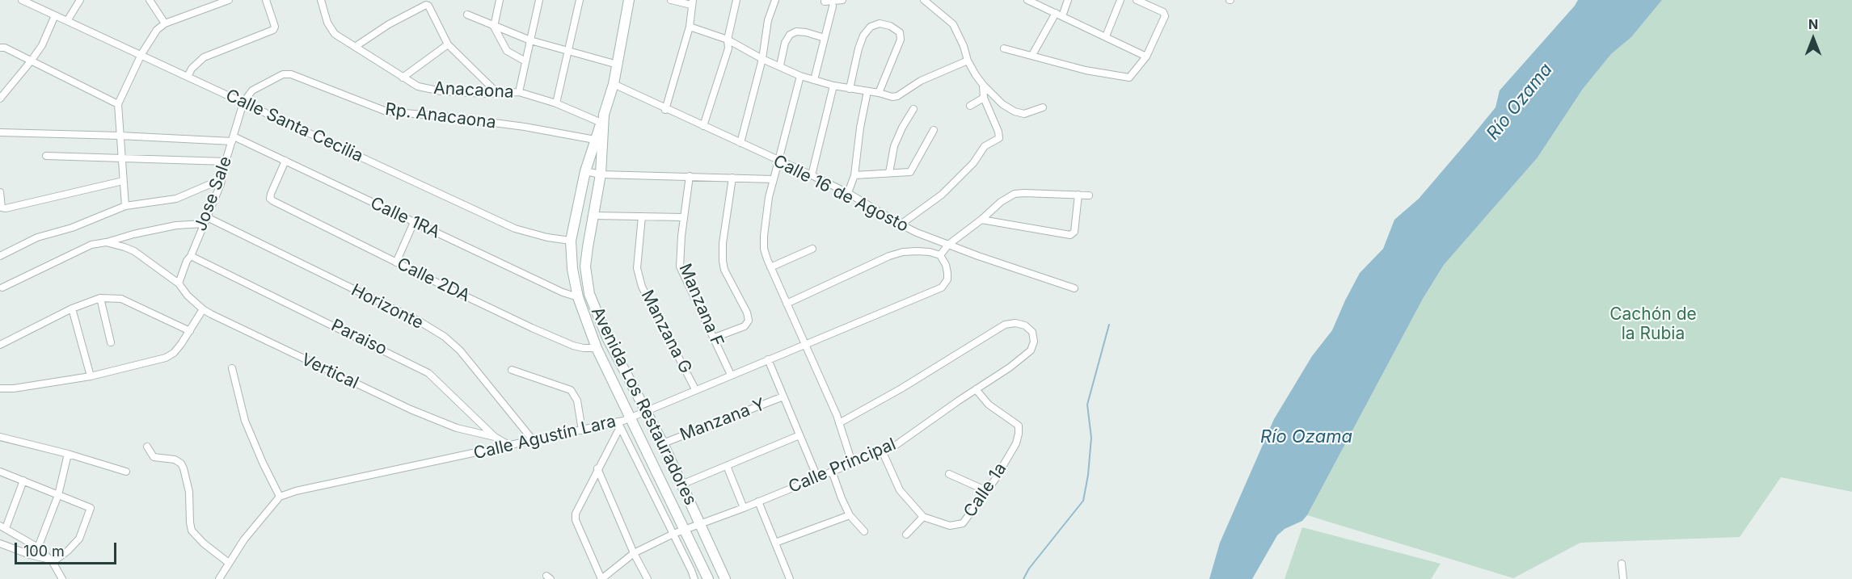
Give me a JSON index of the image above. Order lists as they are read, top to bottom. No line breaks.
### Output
{"streets":{"street":["Anacaona","Rp. Anacaona","Calle Santa Cecilia","Jose Sale","Calle 16 de Agosto","Calle 1RA","Calle 2DA","Manzana F","Horizonte","Manzana G","Paraiso","Vertical","Avenida Los Restauradores","Manzana Y","Calle Agustín Lara","Calle Principal","Calle 1a"]},"crossings":[["Anacaona","Avenida Los Restauradores"],["Rp. Anacaona","Calle Santa Cecilia"],["Rp. Anacaona","Jose Sale"],["Calle Santa Cecilia","Jose Sale"],["Jose Sale","Calle 1RA"],["Jose Sale","Horizonte"],["Jose Sale","Paraiso"],["Jose Sale","Vertical"],["Calle 16 de Agosto","Avenida Los Restauradores"],["Calle 1RA","Calle 2DA"],["Manzana F","Calle Agustín Lara"],["Horizonte","Calle Agustín Lara"],["Manzana G","Calle Agustín Lara"],["Paraiso","Vertical"],["Paraiso","Calle Agustín Lara"],["Avenida Los Restauradores","Manzana Y"],["Avenida Los Restauradores","Calle Agustín Lara"],["Avenida Los Restauradores","Calle Principal"],["Calle Principal","Calle 1a"]],"water":["Río Ozama"],"parks":["Cachón de la Rubia"],"scale_bar":"100 m","north":"top"}
